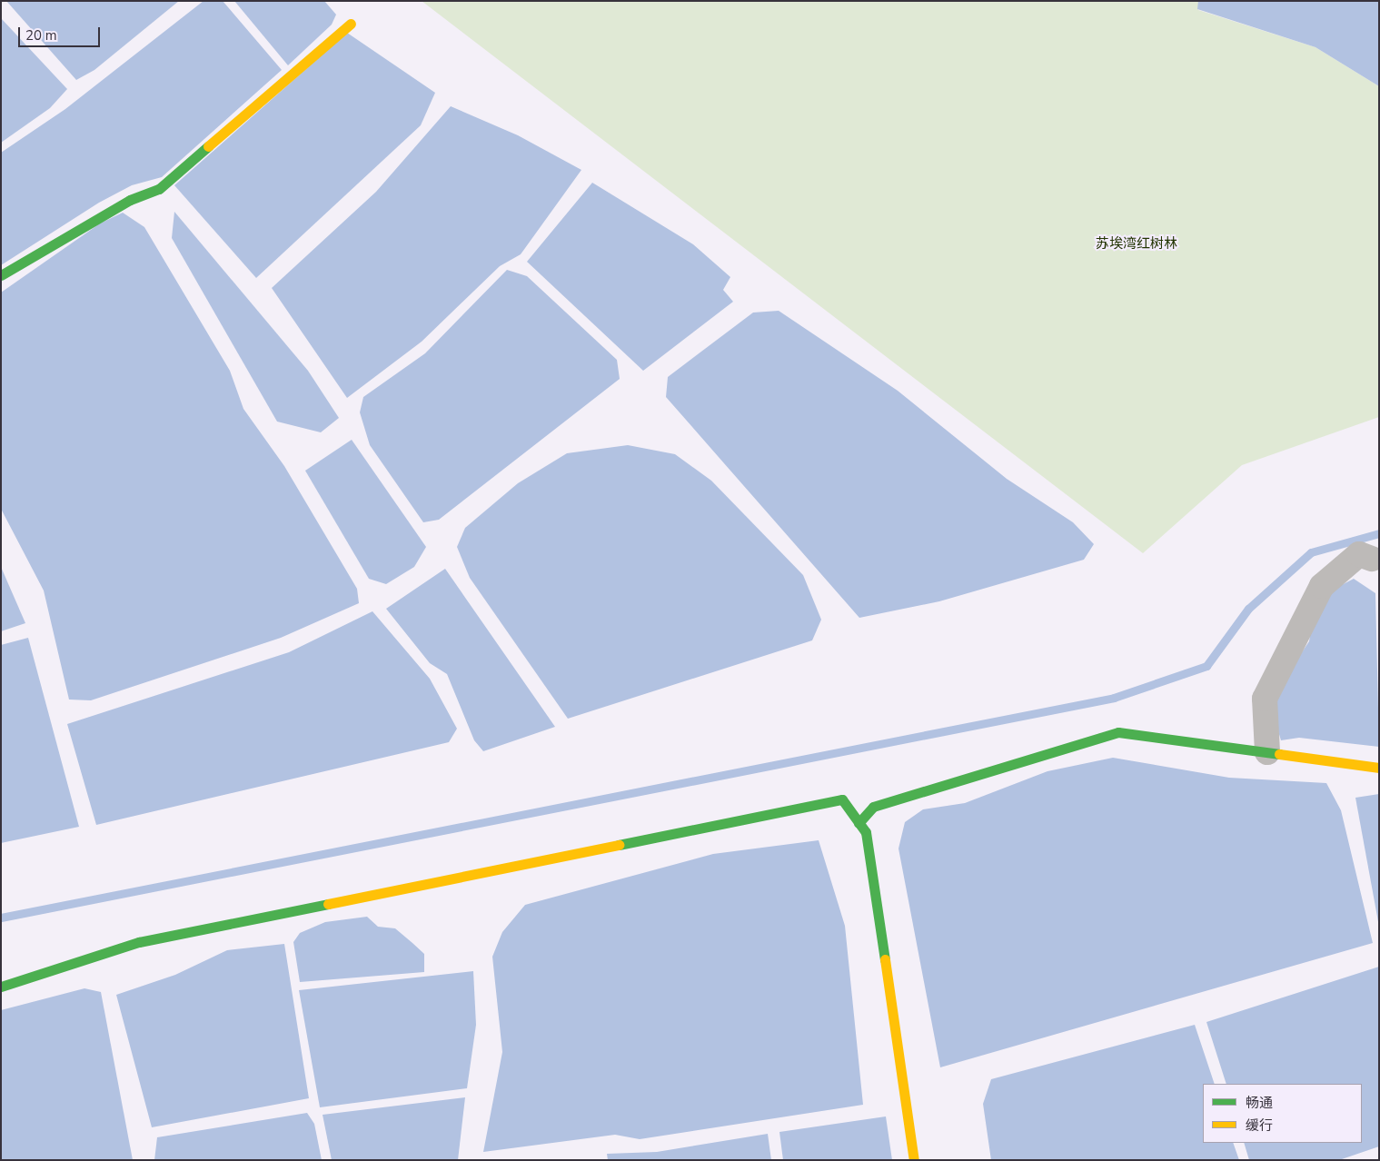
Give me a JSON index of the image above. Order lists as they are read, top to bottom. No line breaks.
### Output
{"parks":["苏埃湾红树林"],"legend":["畅通","缓行"],"scale_bar":"20 m"}
